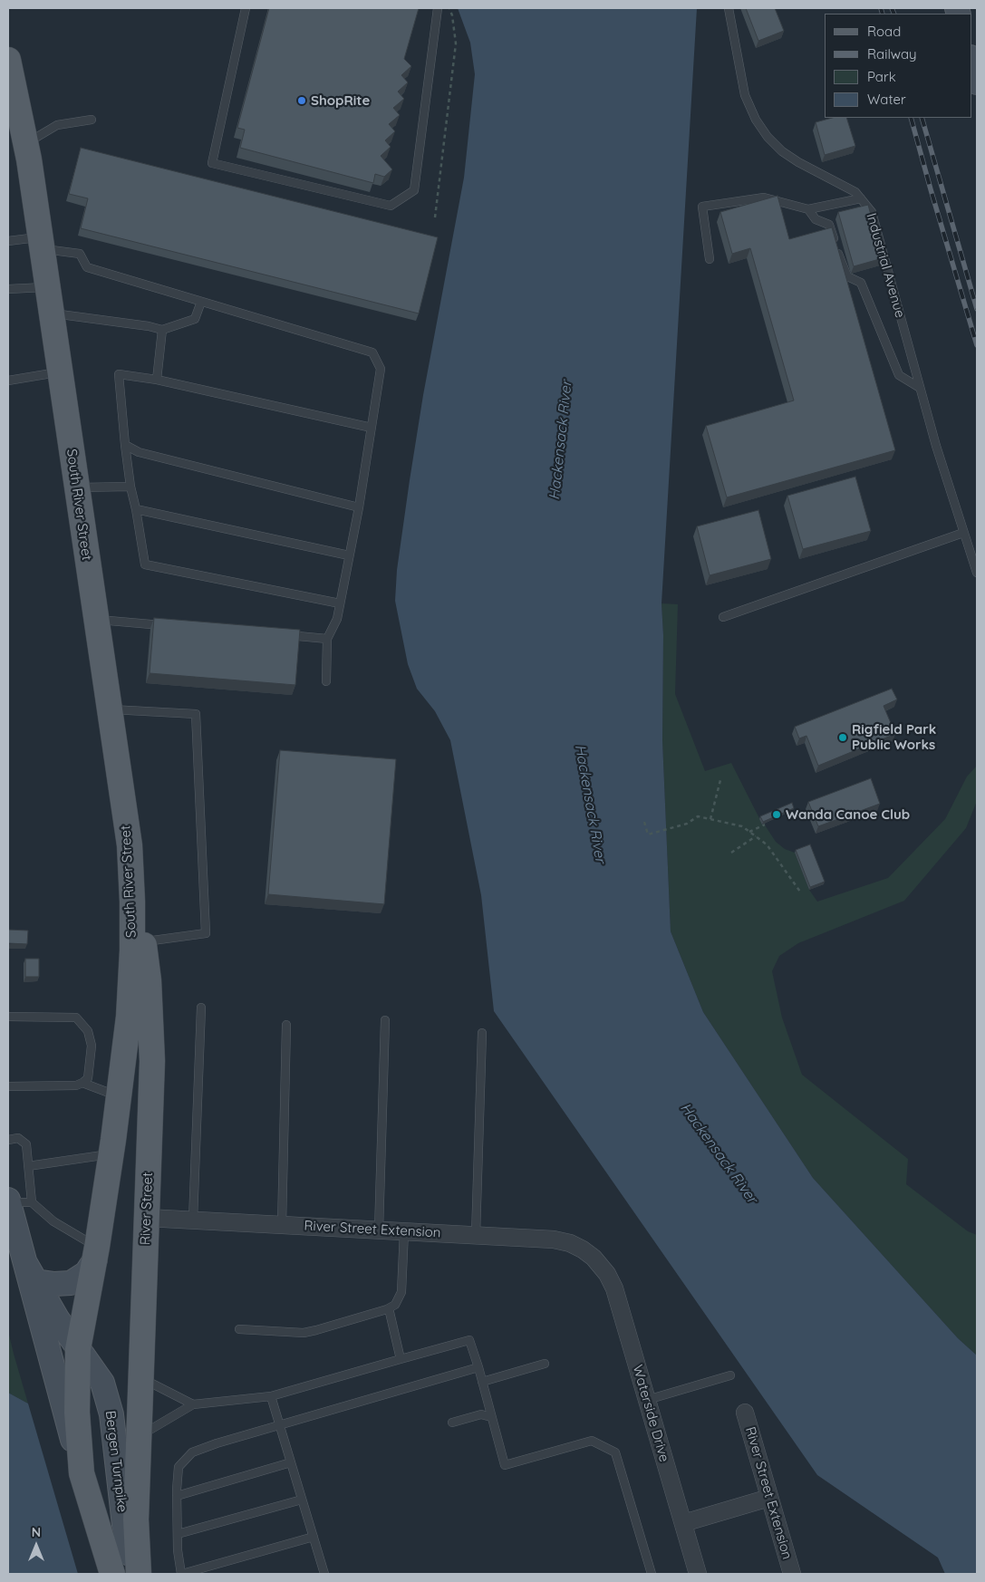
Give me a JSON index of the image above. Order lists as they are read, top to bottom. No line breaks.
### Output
{"streets":{"main road":["South River Street","River Street","Bergen Turnpike"],"street":["River Street Extension","Waterside Drive"],"lane":["Industrial Avenue"]},"crossings":[["South River Street","River Street"],["River Street","River Street Extension"],["River Street Extension","Waterside Drive"]],"water":["Hackensack River"],"places":["ShopRite","Rigfield Park Public Works","Wanda Canoe Club"],"legend":["Road","Railway","Park","Water"],"north":"top"}
